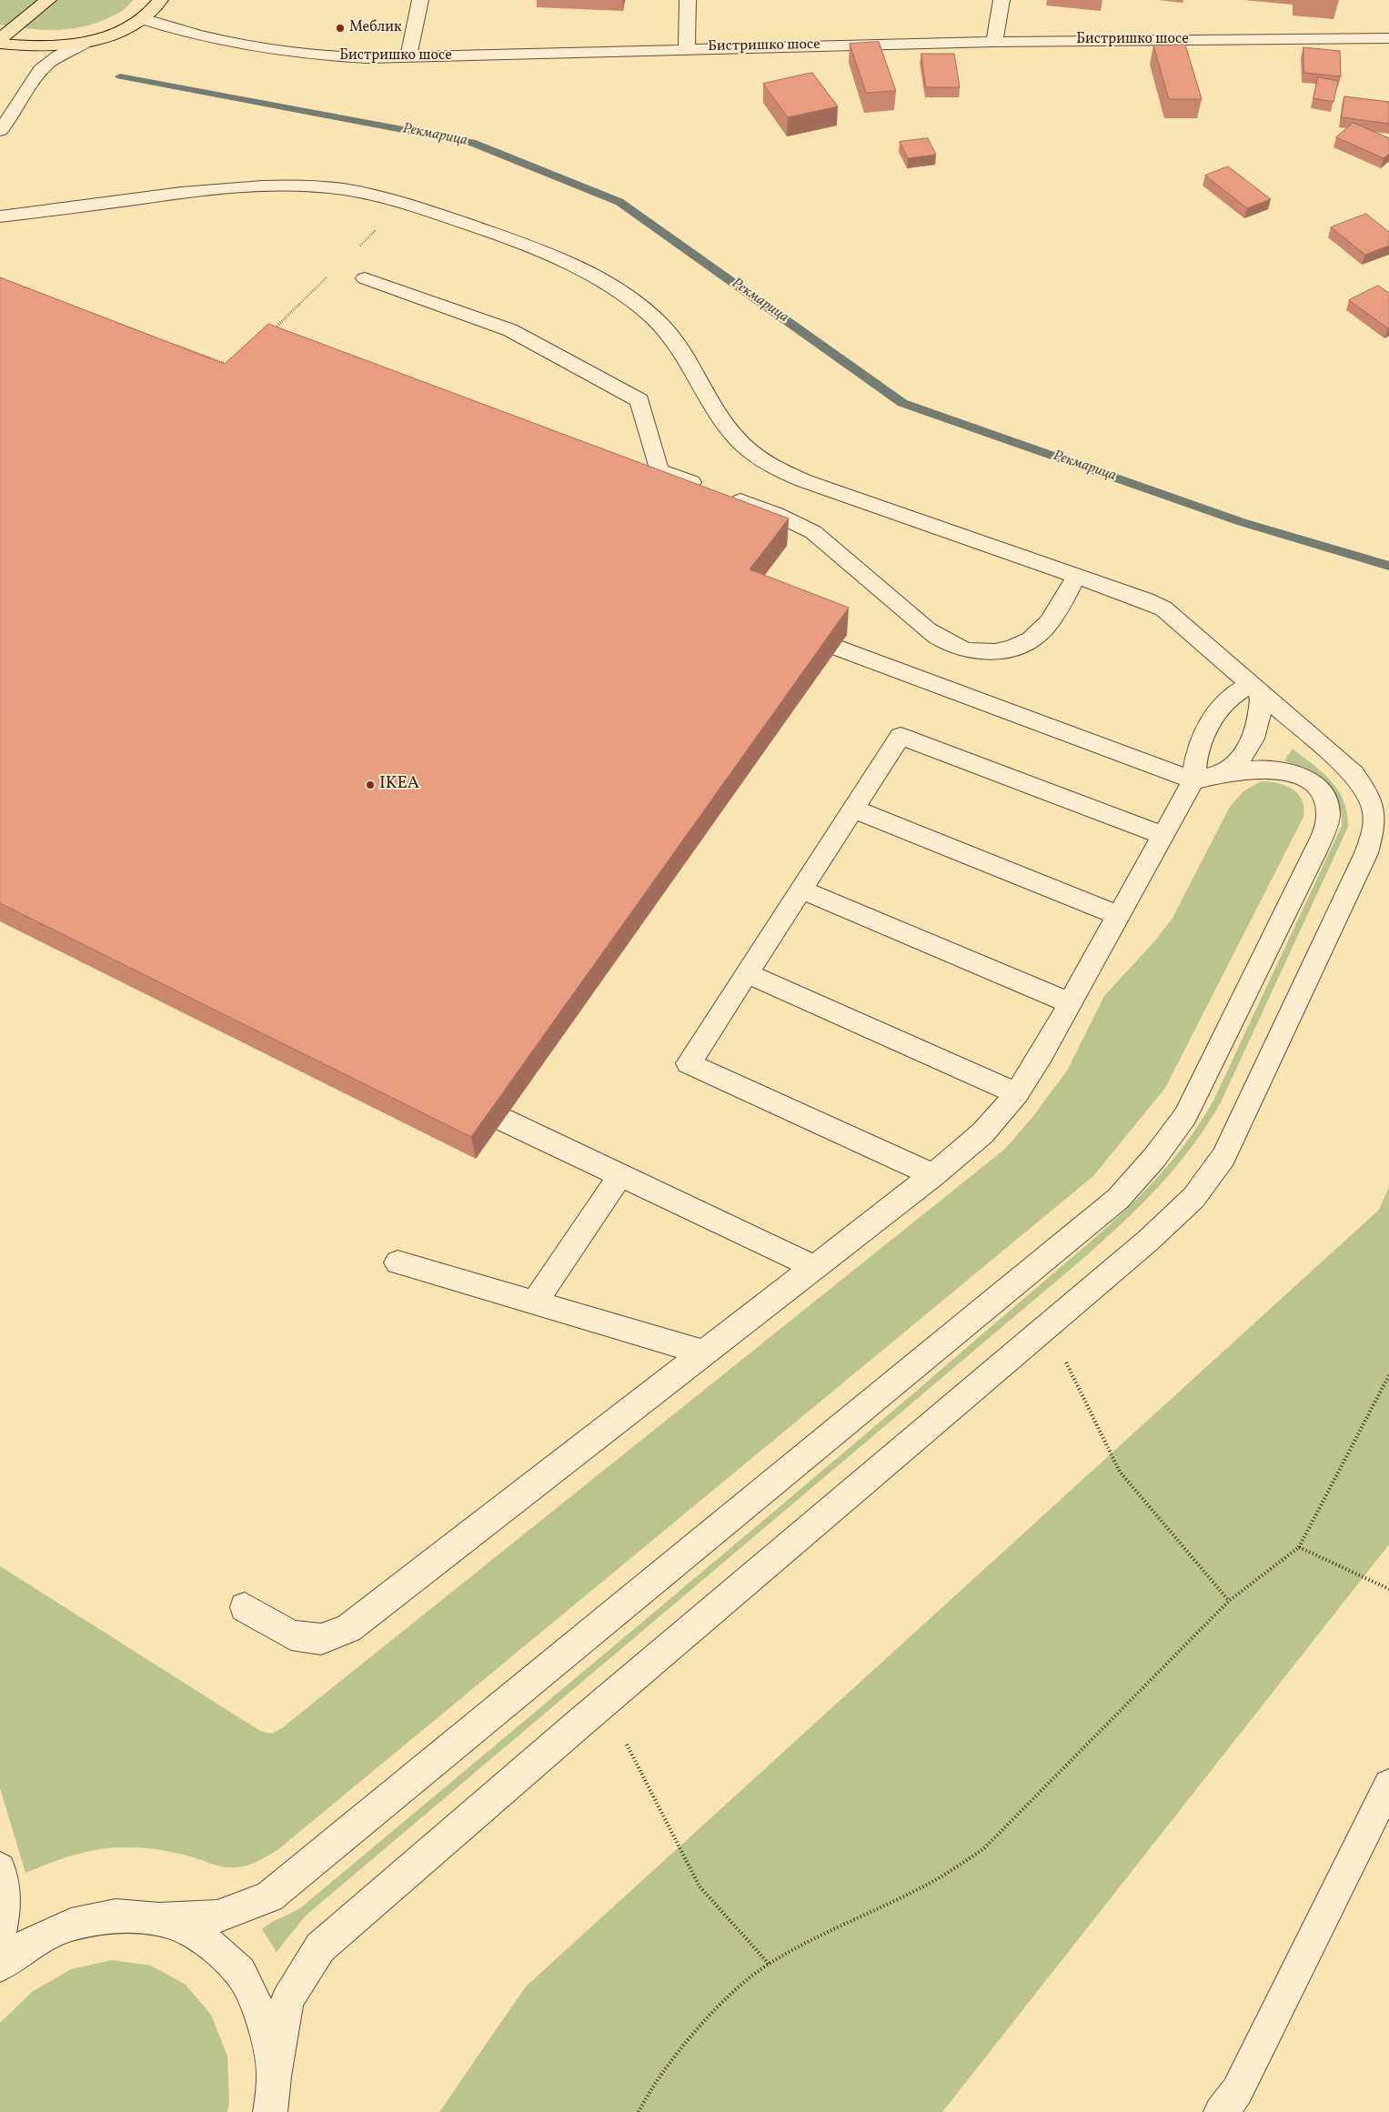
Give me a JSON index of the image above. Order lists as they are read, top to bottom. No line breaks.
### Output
{"streets":{"street":["Бистришко шосе"]},"water":["Рекмарица"],"places":["Меблик","IKEA"]}
